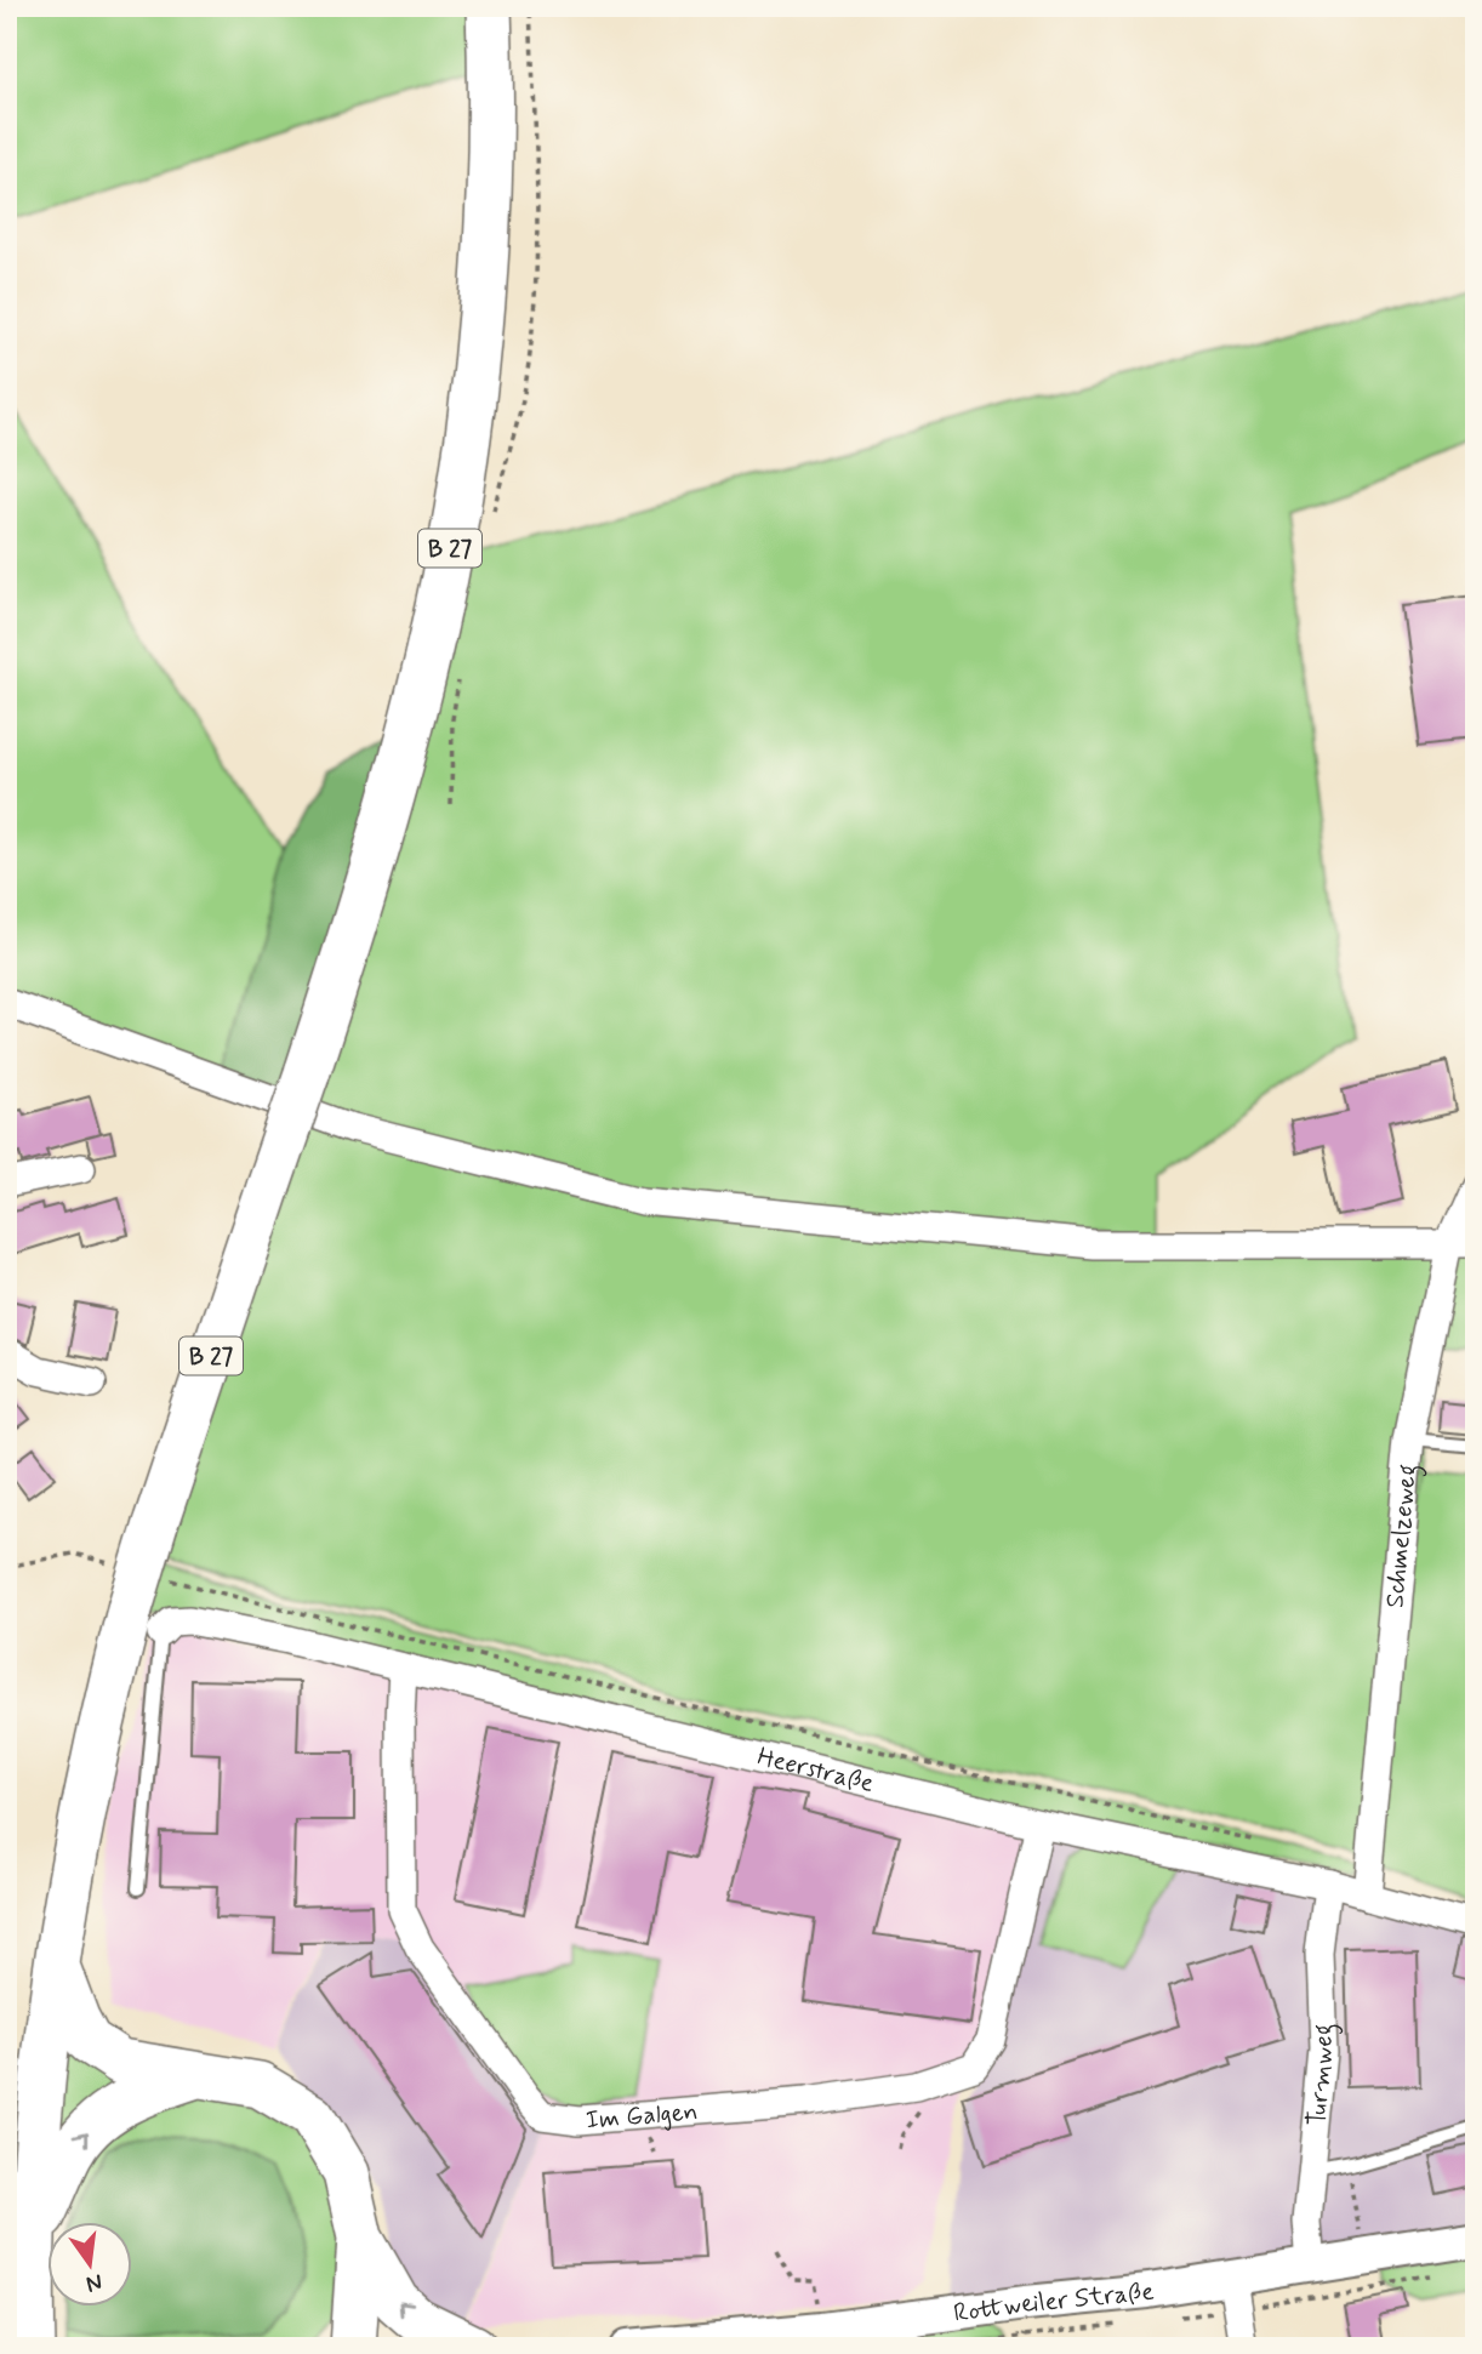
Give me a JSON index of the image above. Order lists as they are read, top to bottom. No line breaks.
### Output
{"streets":{"main road":["B 27"],"street":["Schmelzeweg","Heerstraße","Turmweg","Im Galgen","Rottweiler Straße"]},"crossings":[["B 27","Heerstraße"],["Schmelzeweg","Heerstraße"],["Heerstraße","Turmweg"],["Heerstraße","Im Galgen"],["Turmweg","Rottweiler Straße"]],"north":"bottom"}
